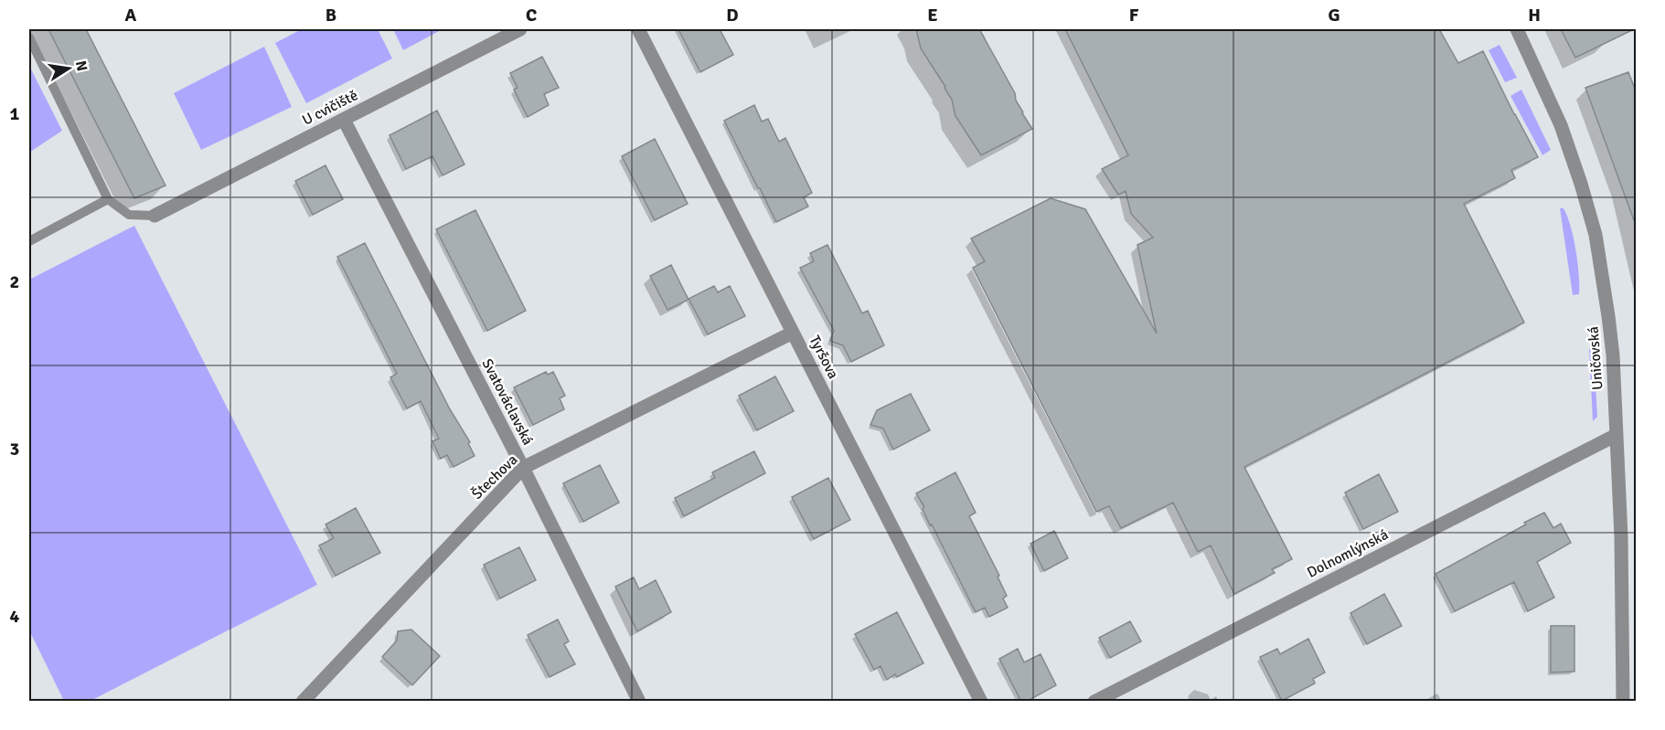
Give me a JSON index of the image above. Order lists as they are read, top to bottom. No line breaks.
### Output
{"streets":{"street":["U cvičiště","Tyršova","Uničovská","Svatováclavská","Štechova","Dolnomlýnská"]},"crossings":[["U cvičiště","Svatováclavská"],["Tyršova","Štechova"],["Uničovská","Dolnomlýnská"],["Svatováclavská","Štechova"]],"north":"right","grid":{"columns":["A","B","C","D","E","F","G","H"],"rows":["1","2","3","4"]}}
